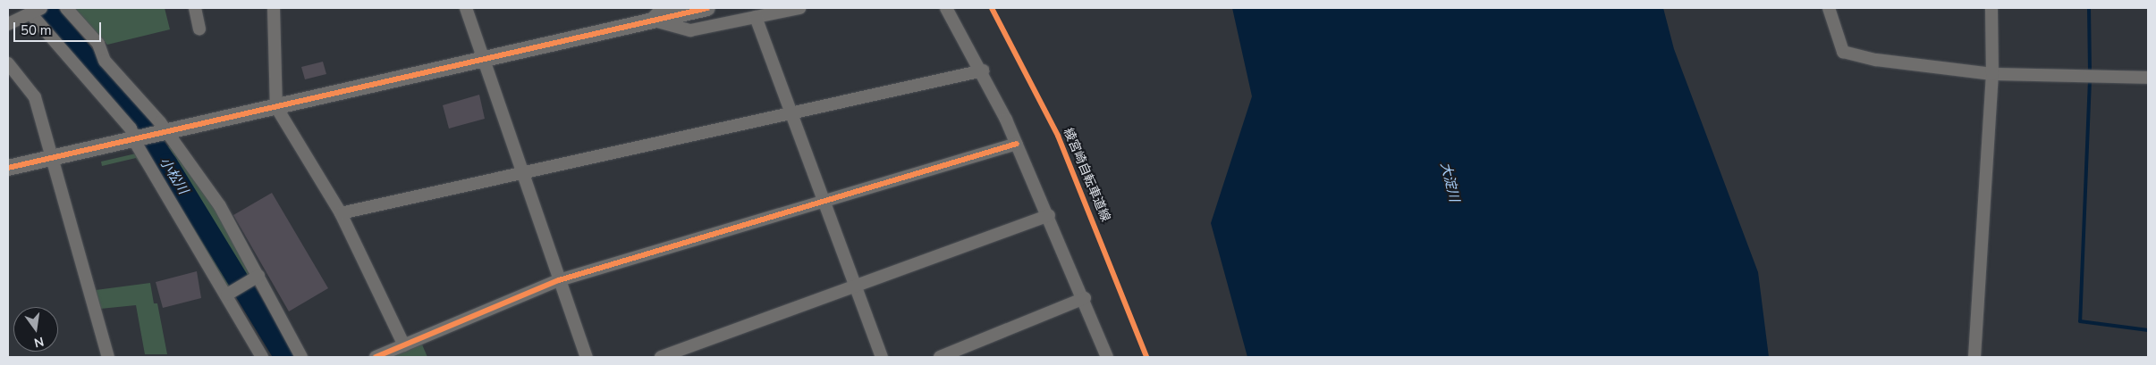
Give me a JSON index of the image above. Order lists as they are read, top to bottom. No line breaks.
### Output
{"streets":{"cycle path":["綾宮崎自転車道線"]},"water":["小松川","大淀川"],"scale_bar":"50 m","north":"bottom"}
